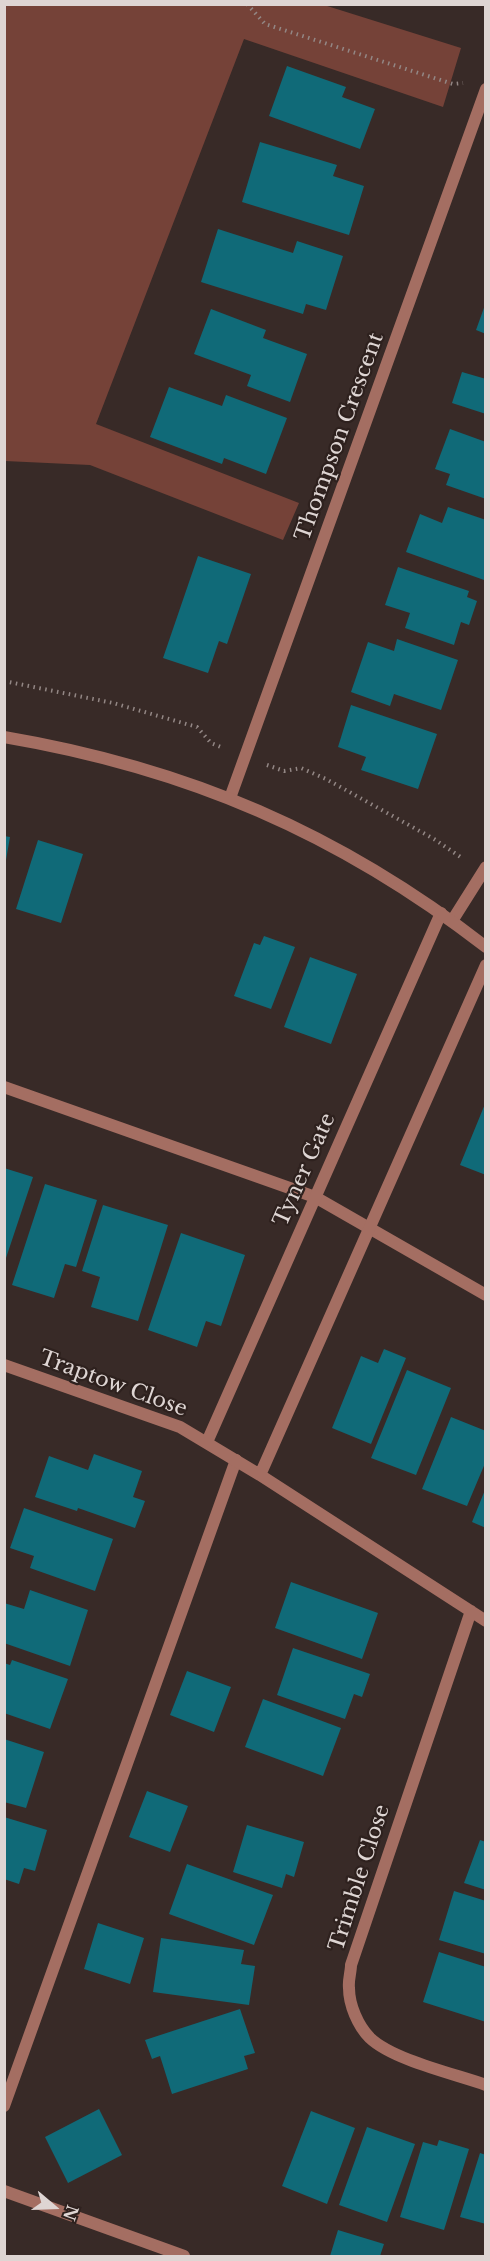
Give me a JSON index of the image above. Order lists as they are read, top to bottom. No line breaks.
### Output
{"streets":{"street":["Thompson Crescent","Tyner Gate","Traptow Close","Trimble Close"]},"crossings":[["Tyner Gate","Traptow Close"]],"north":"right"}
